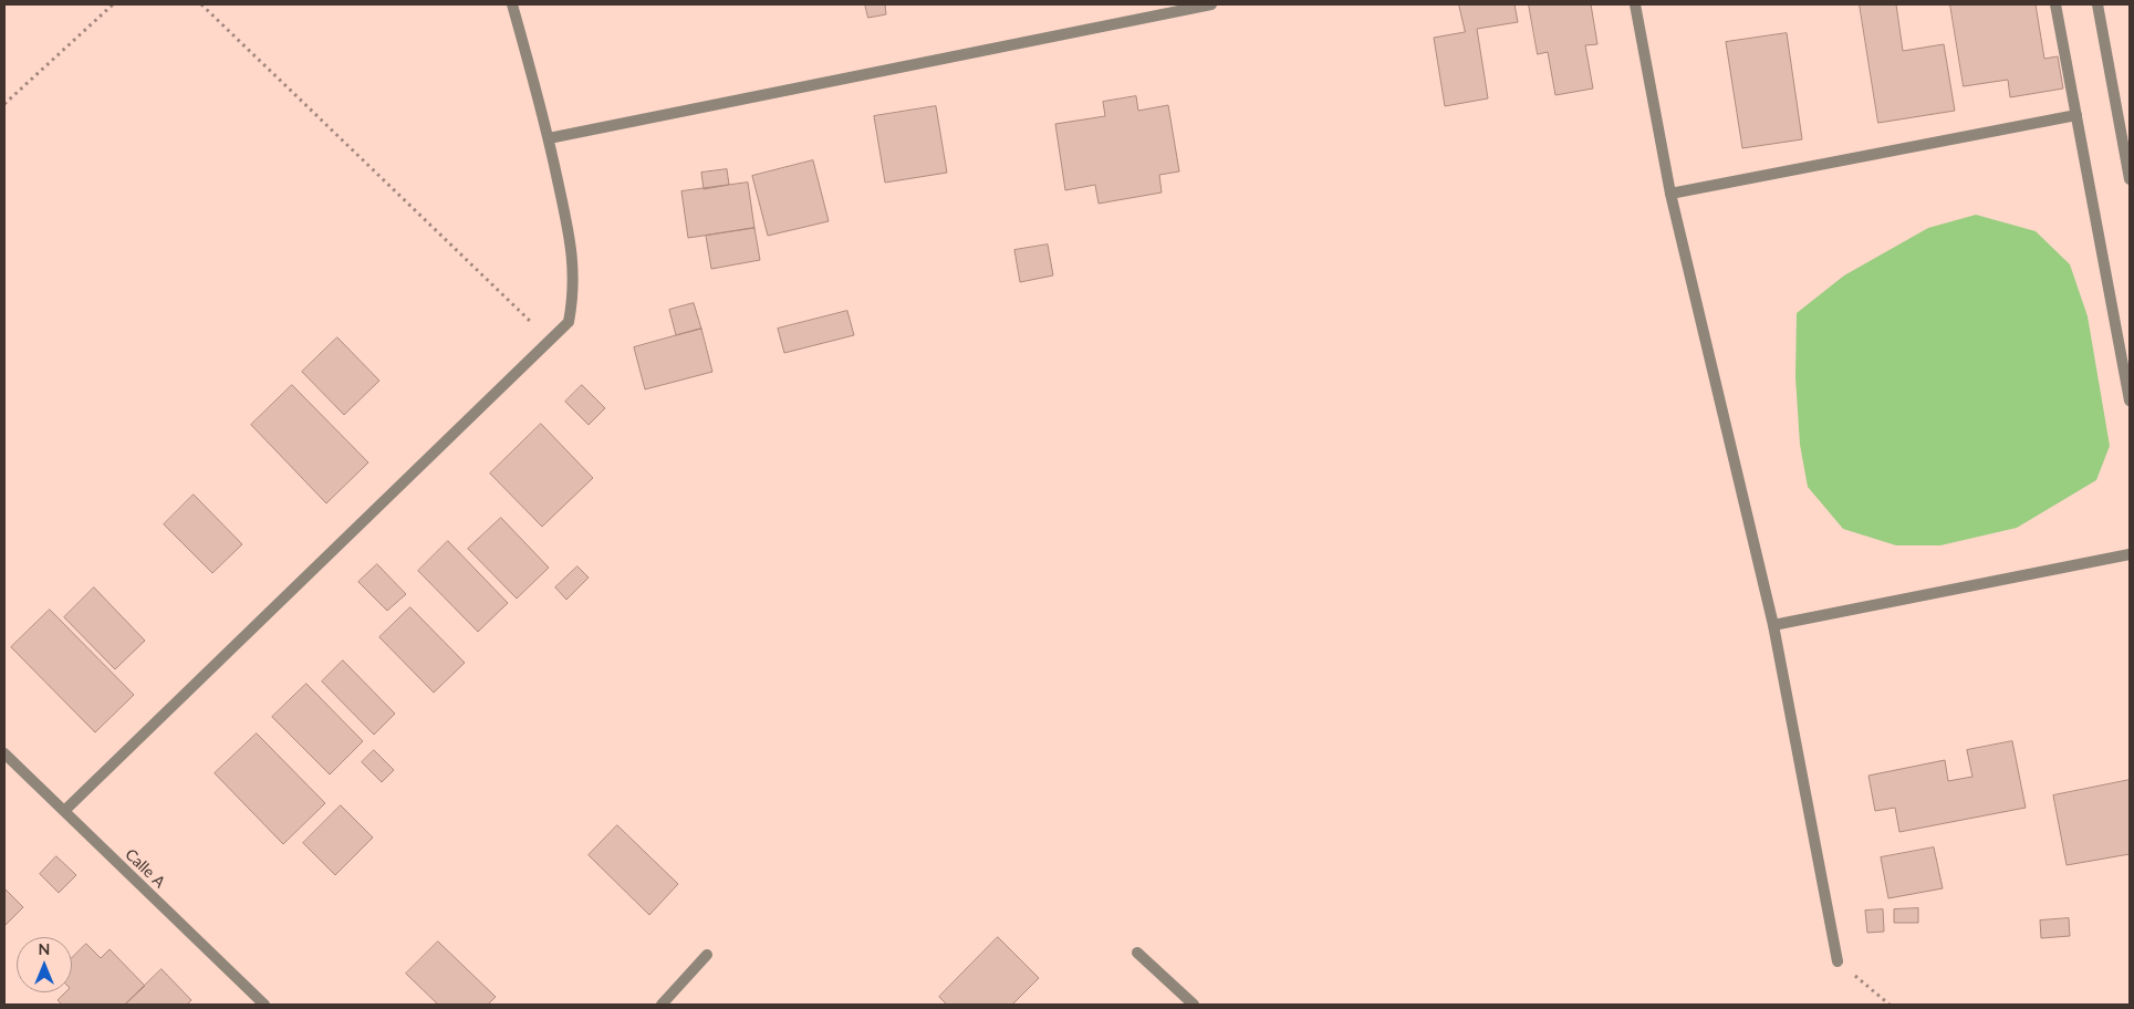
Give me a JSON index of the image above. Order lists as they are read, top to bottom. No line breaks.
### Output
{"streets":{"street":["Calle A"]},"north":"top"}
